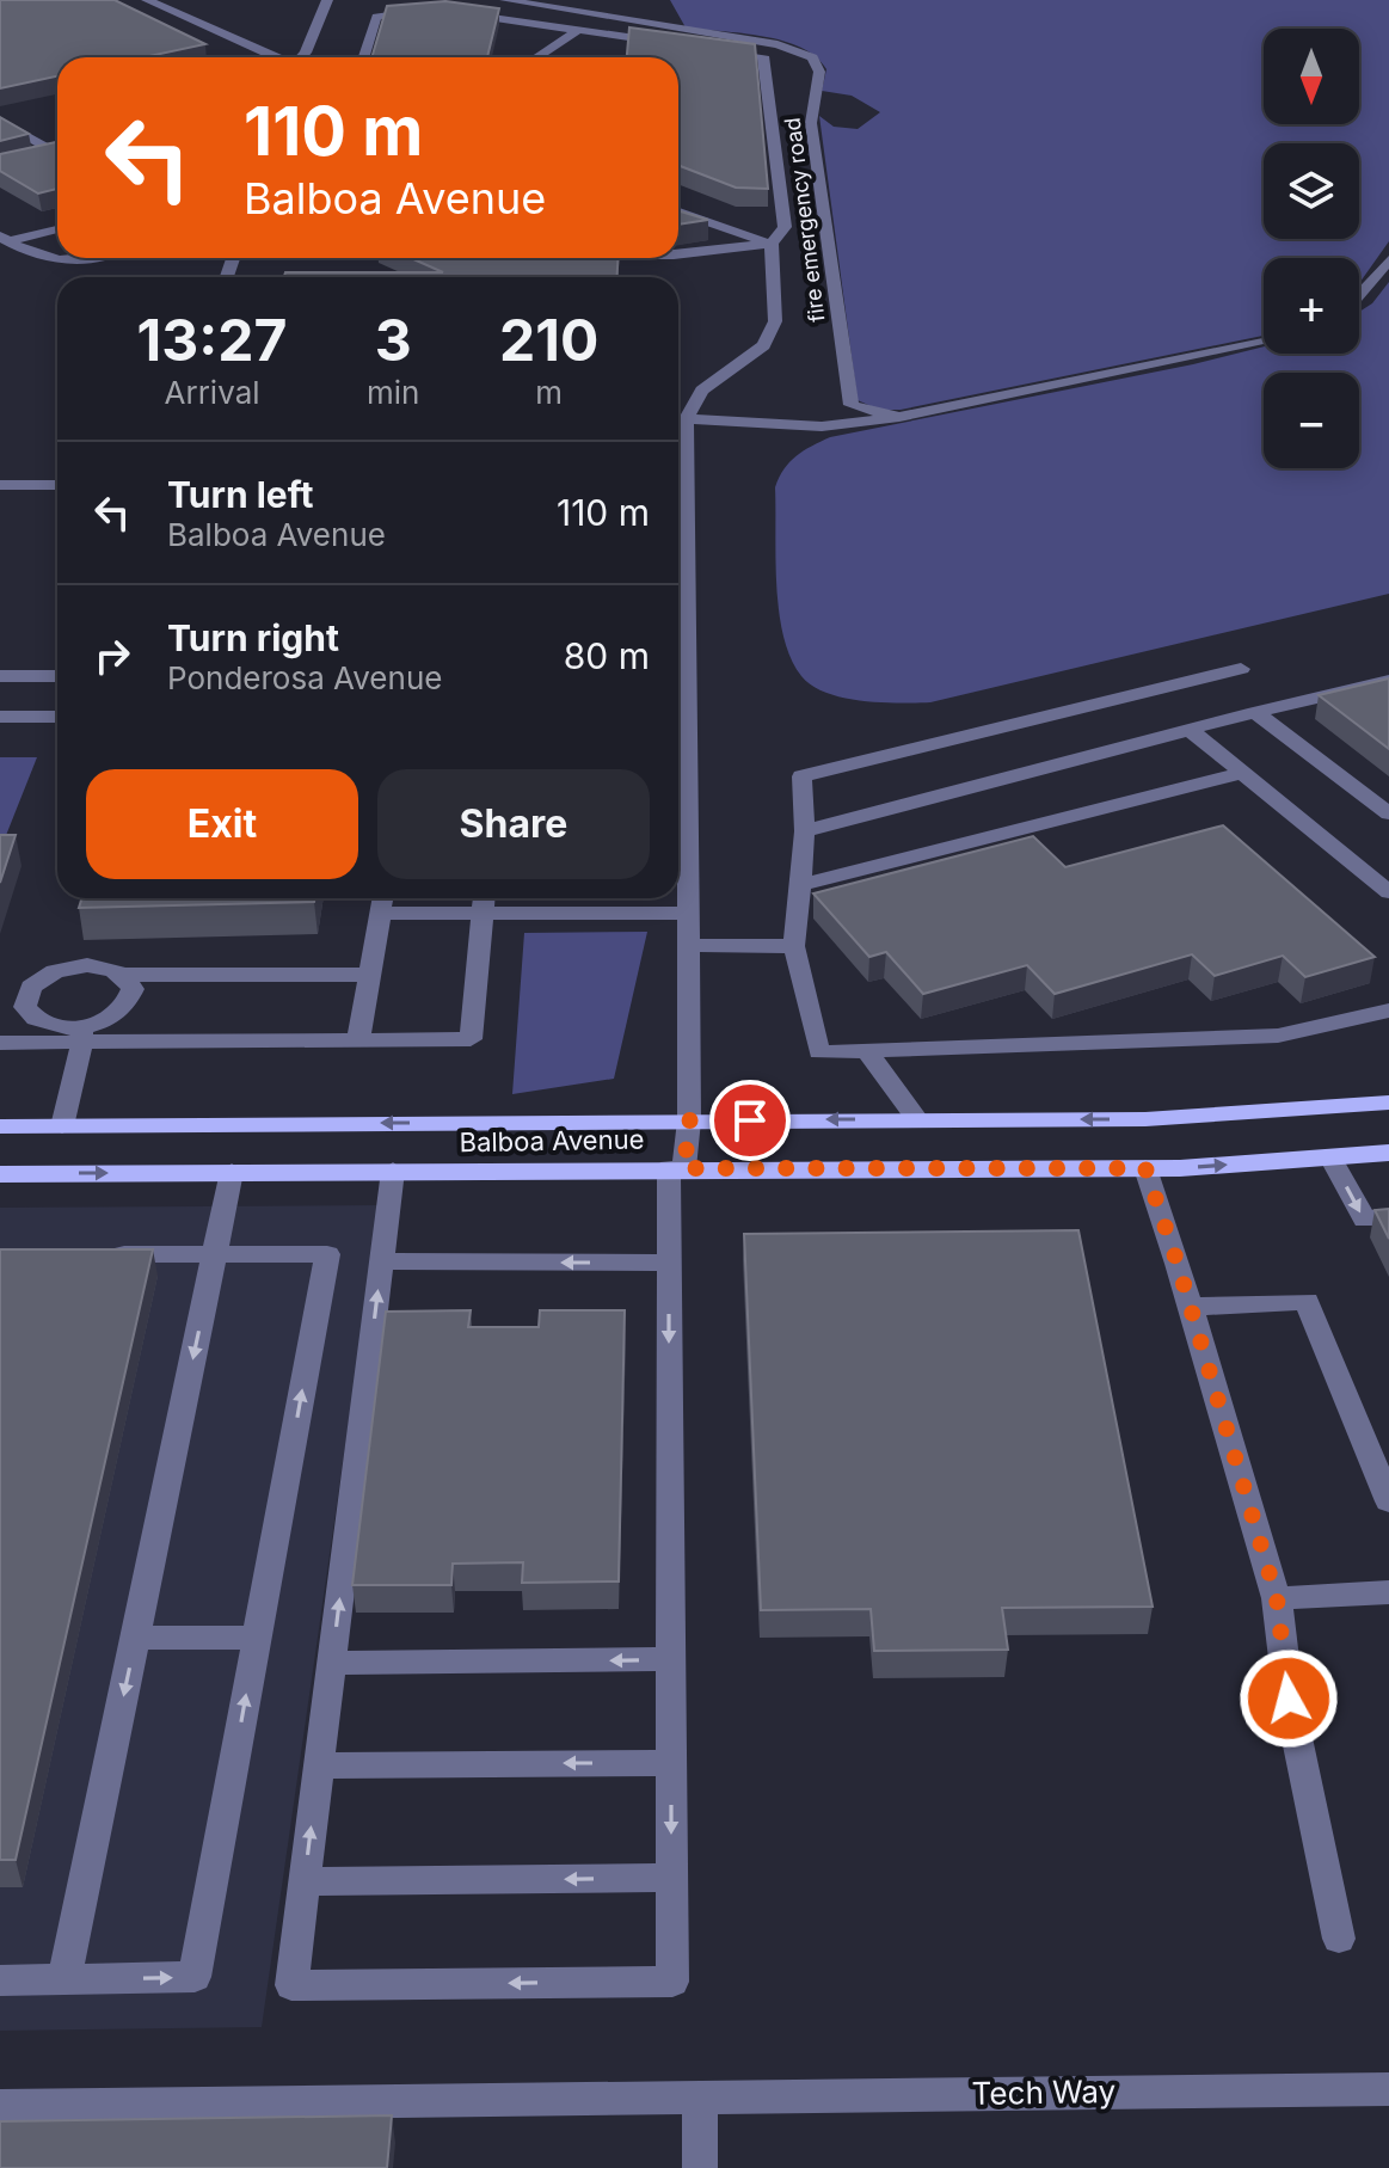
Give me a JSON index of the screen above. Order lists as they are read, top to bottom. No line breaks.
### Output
{"streets":{"main road":["Balboa Avenue"],"street":["fire emergency road","Tech Way"]},"north":"bottom","page":{"map_buttons":["+","−"],"turn":["110 m","Balboa Avenue"],"eta":["13:27","Arrival","3","min","210","m"],"list":[{"name":"Turn left","note":"Balboa Avenue","value":"110 m"},{"name":"Turn right","note":"Ponderosa Avenue","value":"80 m"}],"buttons":["Exit","Share"]}}
